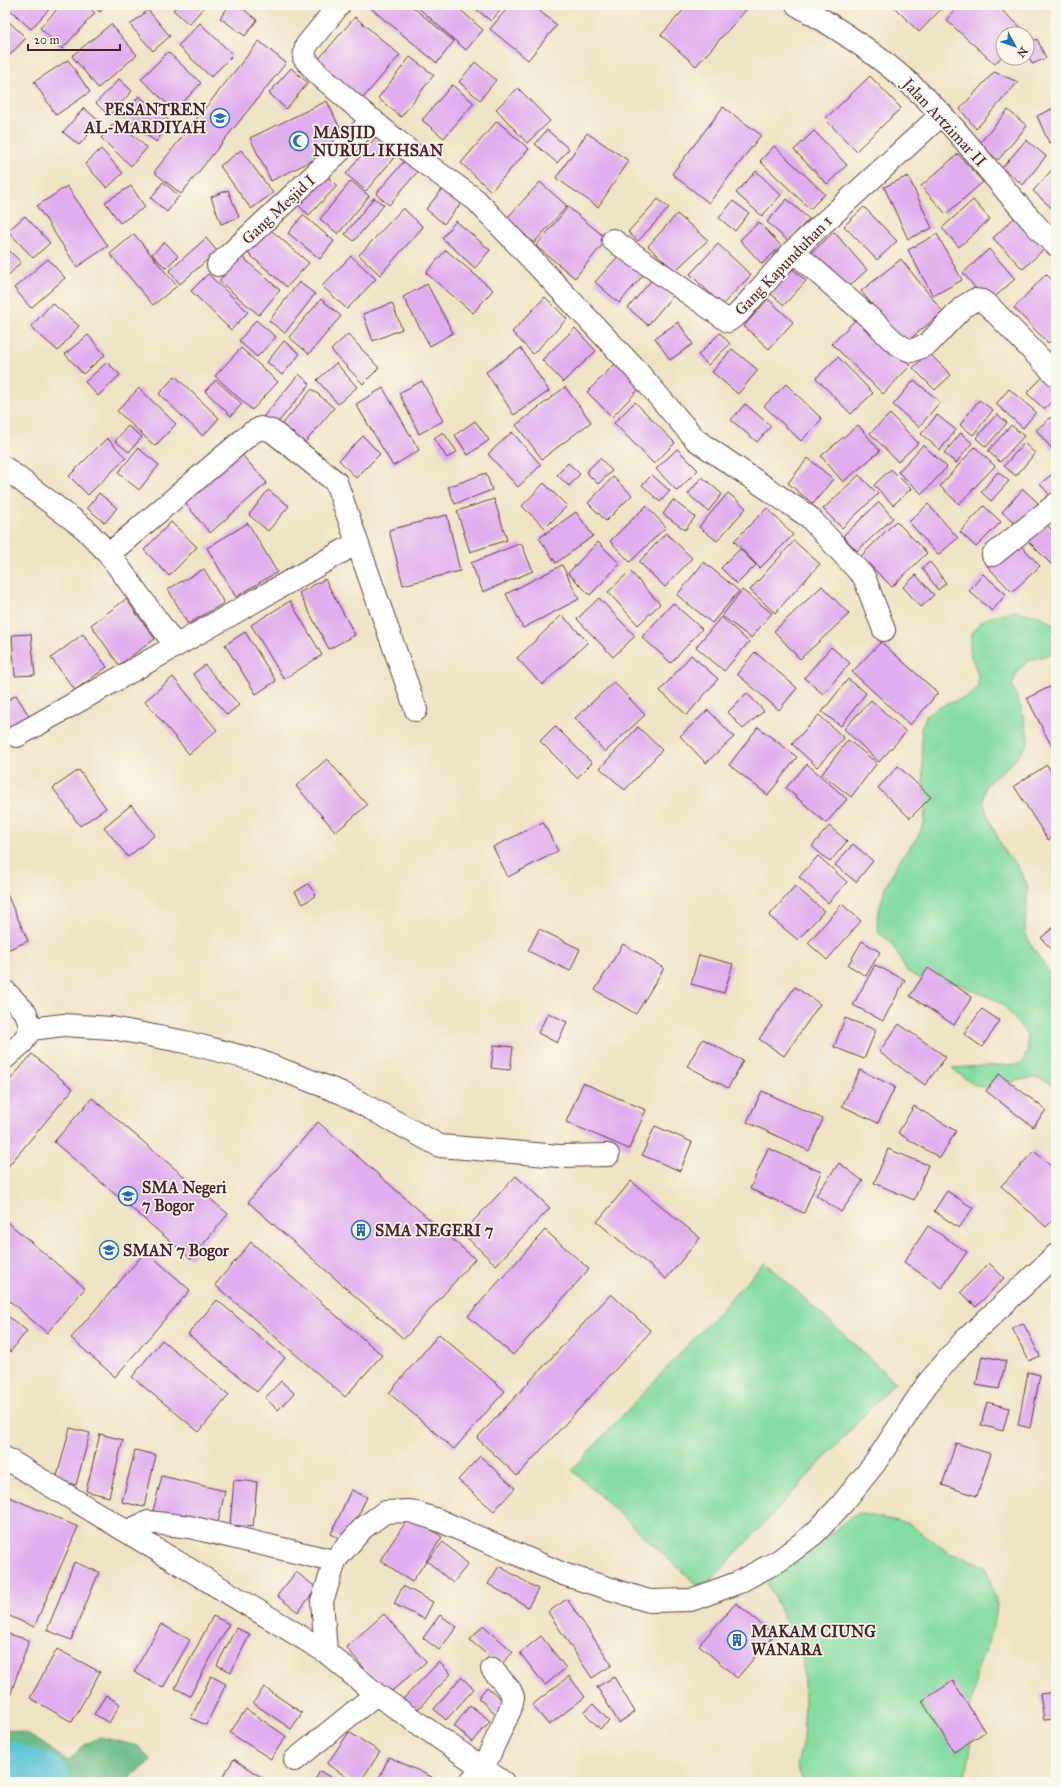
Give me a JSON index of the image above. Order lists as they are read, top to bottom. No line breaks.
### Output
{"streets":{"street":["Jalan Artzimar II","Gang Mesjid I","Gang Kapunduhan 1"]},"crossings":[["Jalan Artzimar II","Gang Kapunduhan 1"]],"places":{"school or university":["PESANTREN AL-MARDIYAH","SMA Negeri 7 Bogor","SMAN 7 Bogor"],"mosque":["MASJID NURUL IKHSAN"],"building":["SMA NEGERI 7","MAKAM CIUNG WANARA"]},"scale_bar":"20 m","north":"bottom right"}
